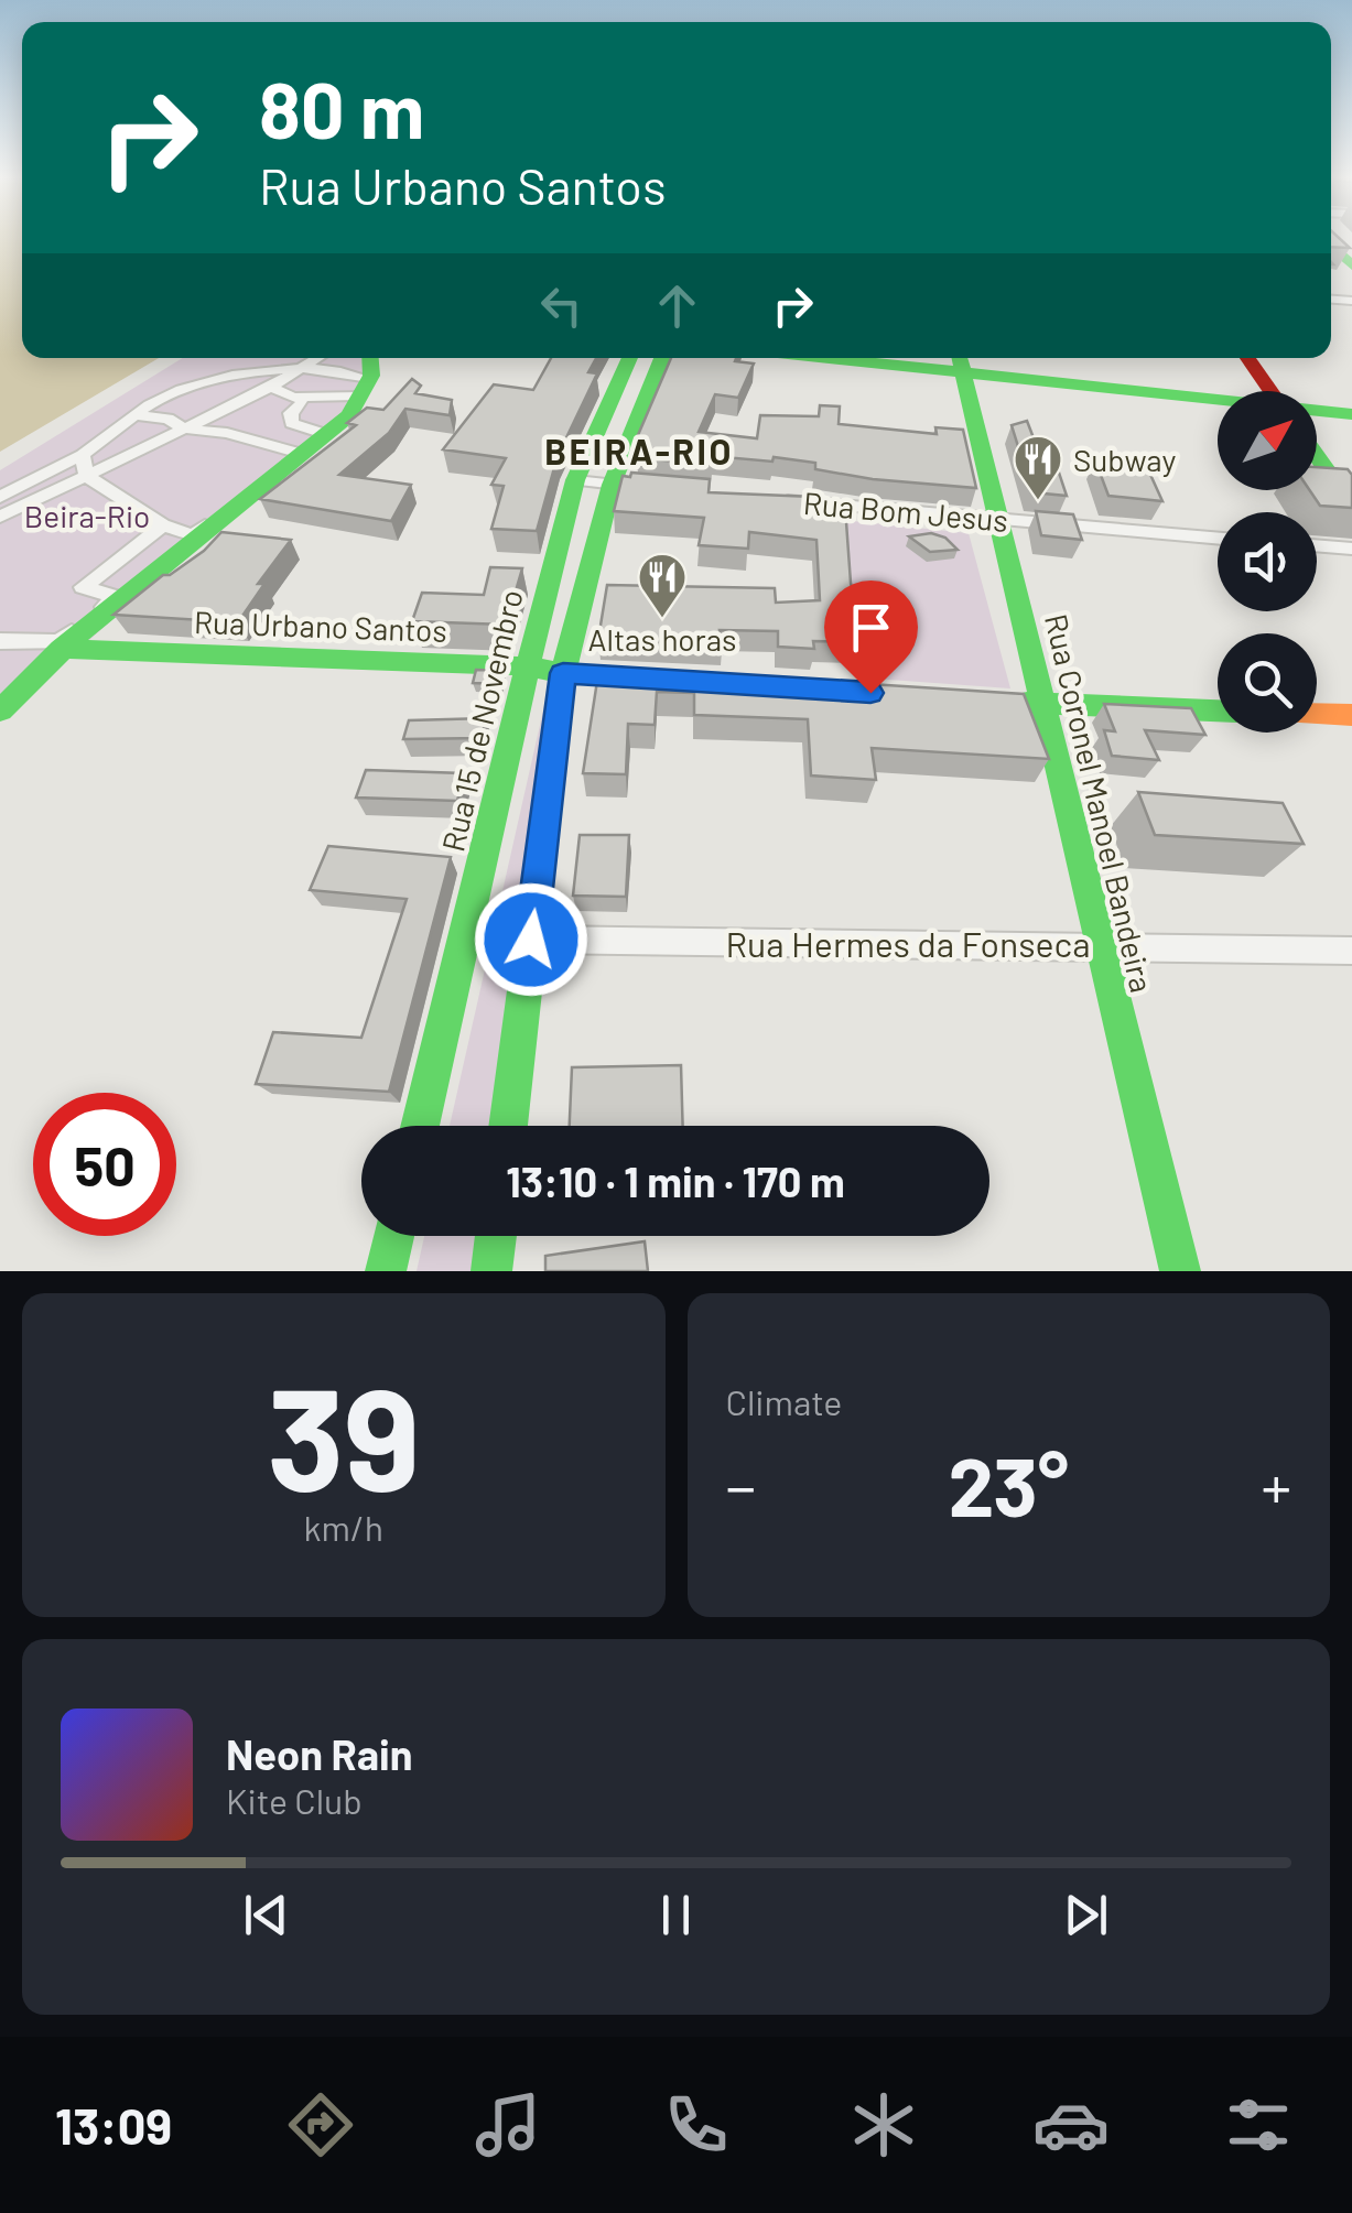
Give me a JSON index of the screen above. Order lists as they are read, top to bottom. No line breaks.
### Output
{"streets":{"main road":["Rua Urbano Santos","Rua 15 de Novembro","Rua Coronel Manoel Bandeira"],"street":["Rua Bom Jesus","Rua Hermes da Fonseca"]},"crossings":[["Rua Bom Jesus","Rua Coronel Manoel Bandeira"],["Rua Urbano Santos","Rua 15 de Novembro"],["Rua Coronel Manoel Bandeira","Rua Hermes da Fonseca"]],"districts":["BEIRA-RIO"],"parks":["Beira-Rio"],"places":{"restaurant":["Subway","Altas horas"]},"north":"top right","page":{"turn":["80 m","Rua Urbano Santos"],"limit":"50","trip":"13:10 · 1 min · 170 m","tile":[["39","km/h"],"Climate"],"heat":["−","23°","+"],"song":["Neon Rain","Kite Club"],"tabs":"13:09"}}
